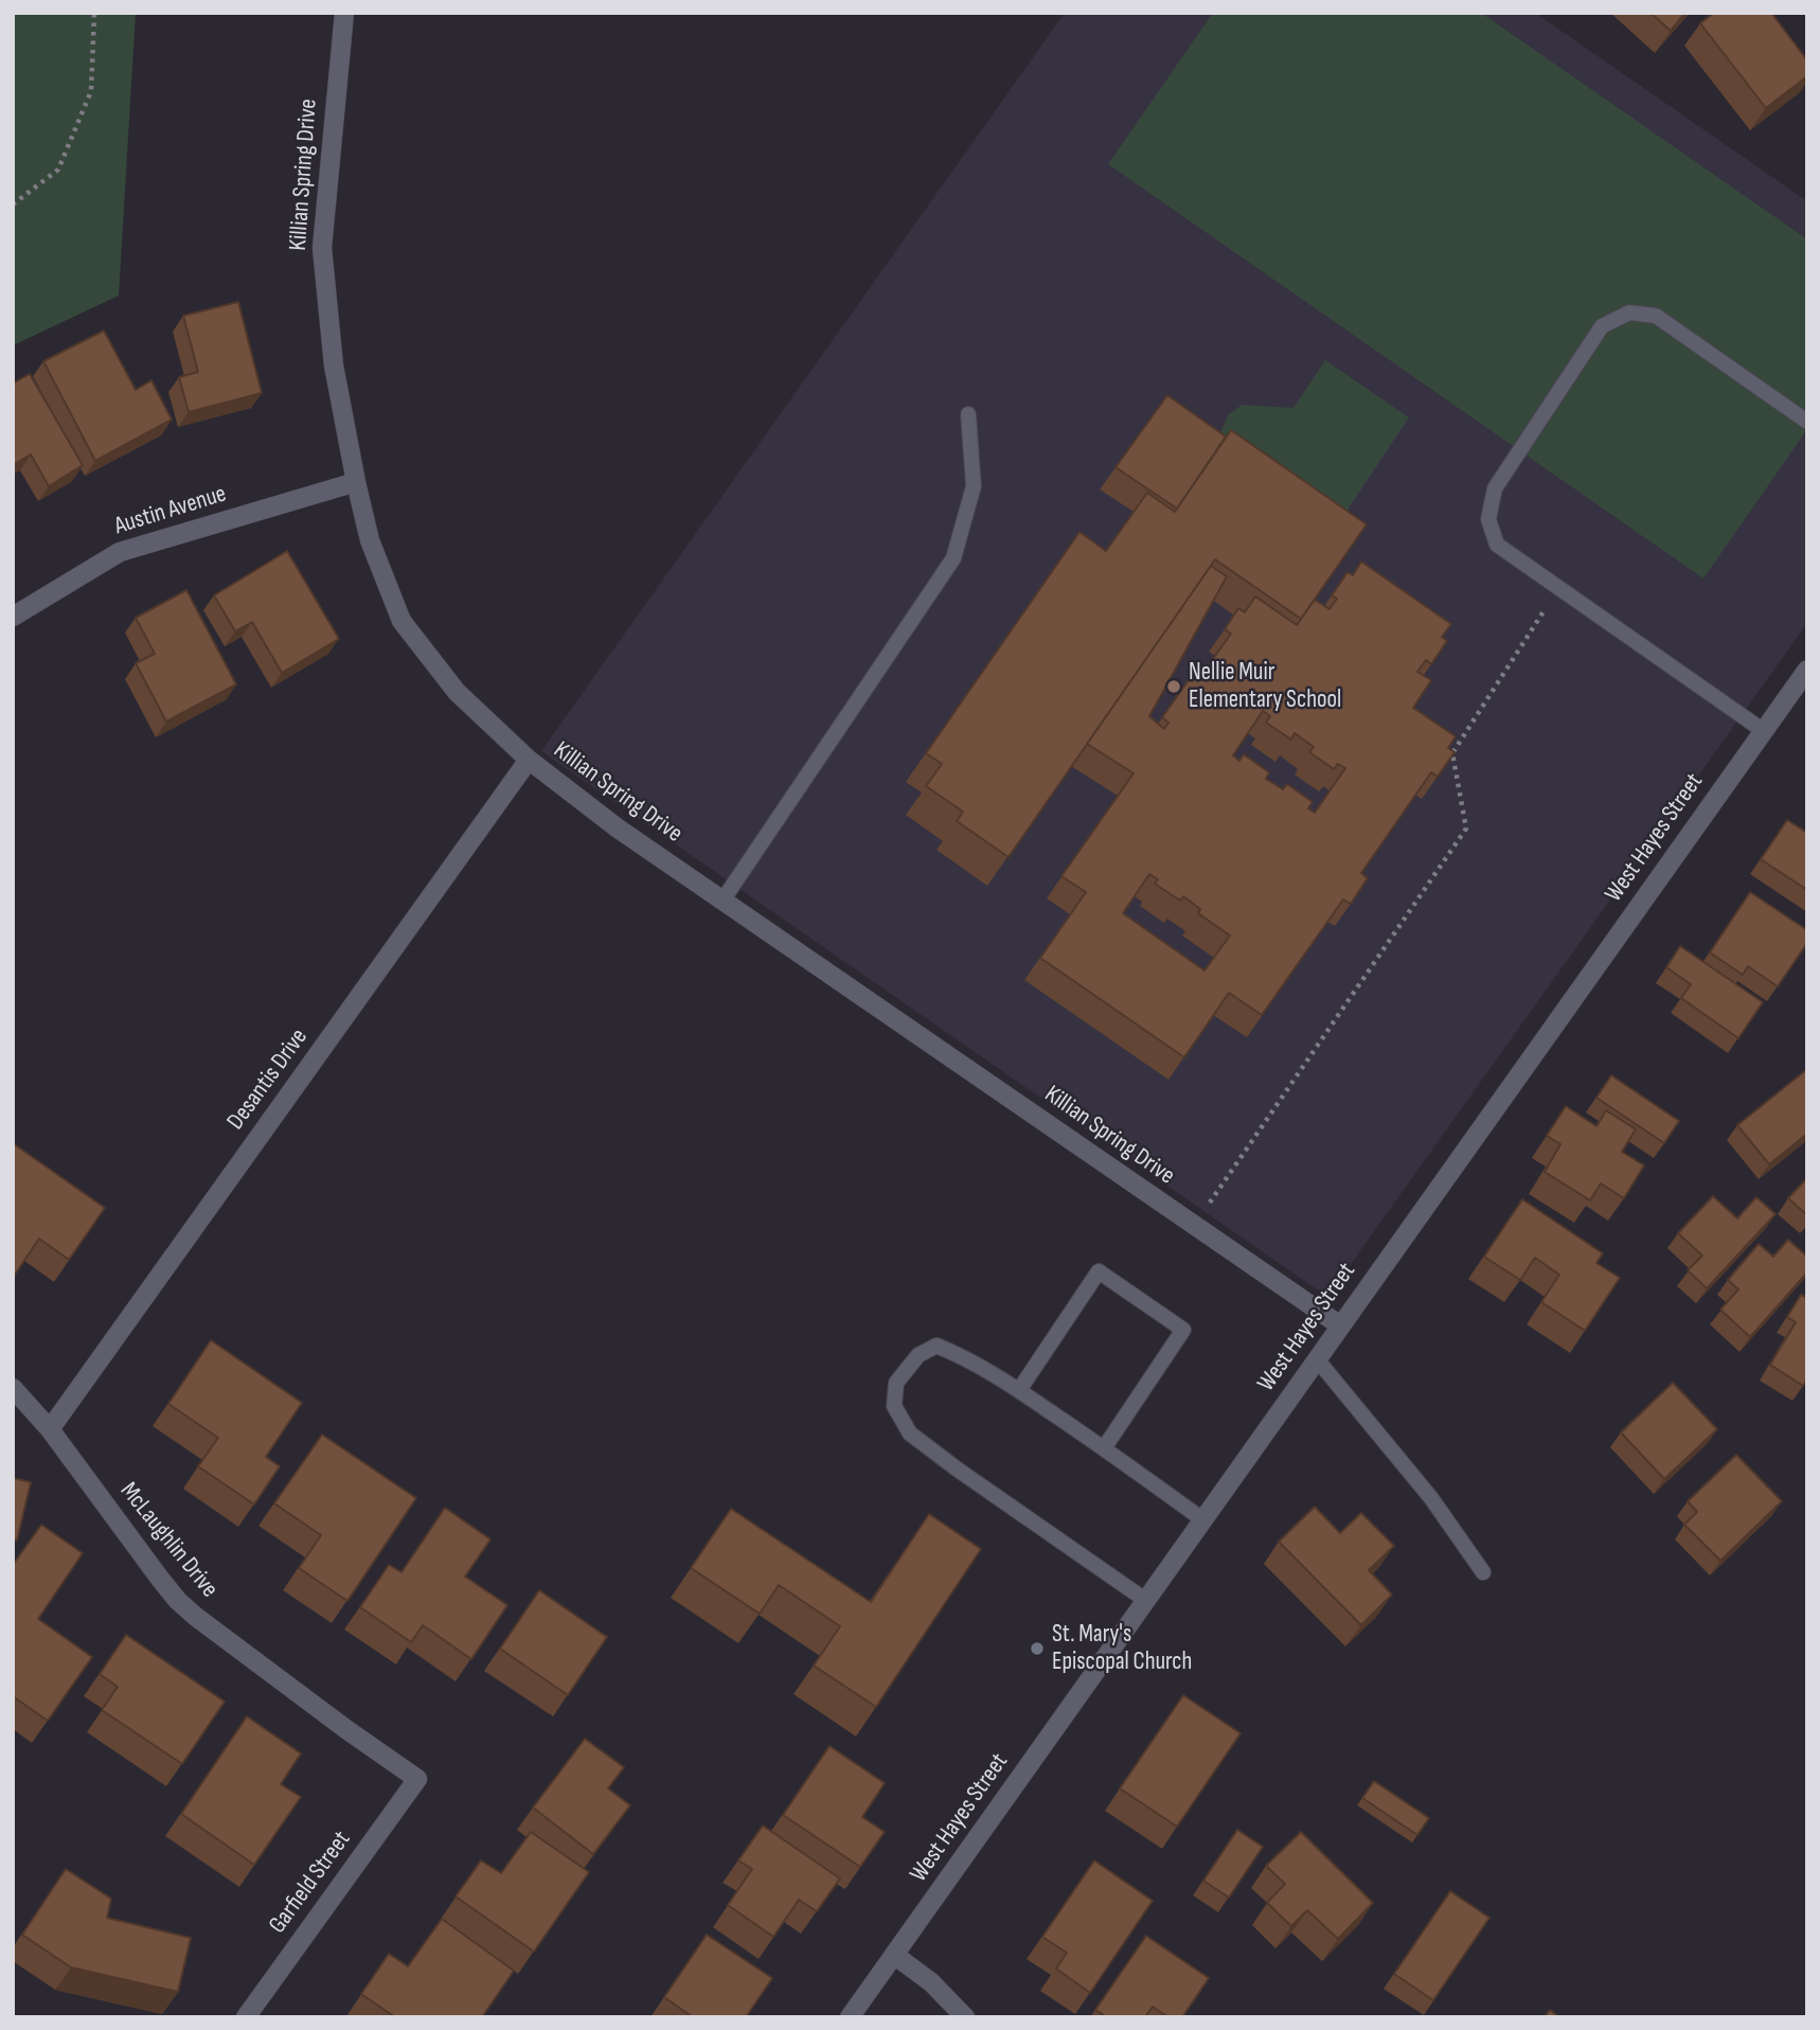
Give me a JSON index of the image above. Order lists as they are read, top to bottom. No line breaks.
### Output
{"streets":{"street":["Killian Spring Drive","Austin Avenue","West Hayes Street","Desantis Drive","McLaughlin Drive","Garfield Street"]},"crossings":[["Killian Spring Drive","Austin Avenue"],["Killian Spring Drive","West Hayes Street"],["Killian Spring Drive","Desantis Drive"],["Desantis Drive","McLaughlin Drive"],["McLaughlin Drive","Garfield Street"]],"places":["Nellie Muir Elementary School","St. Mary's Episcopal Church"]}
